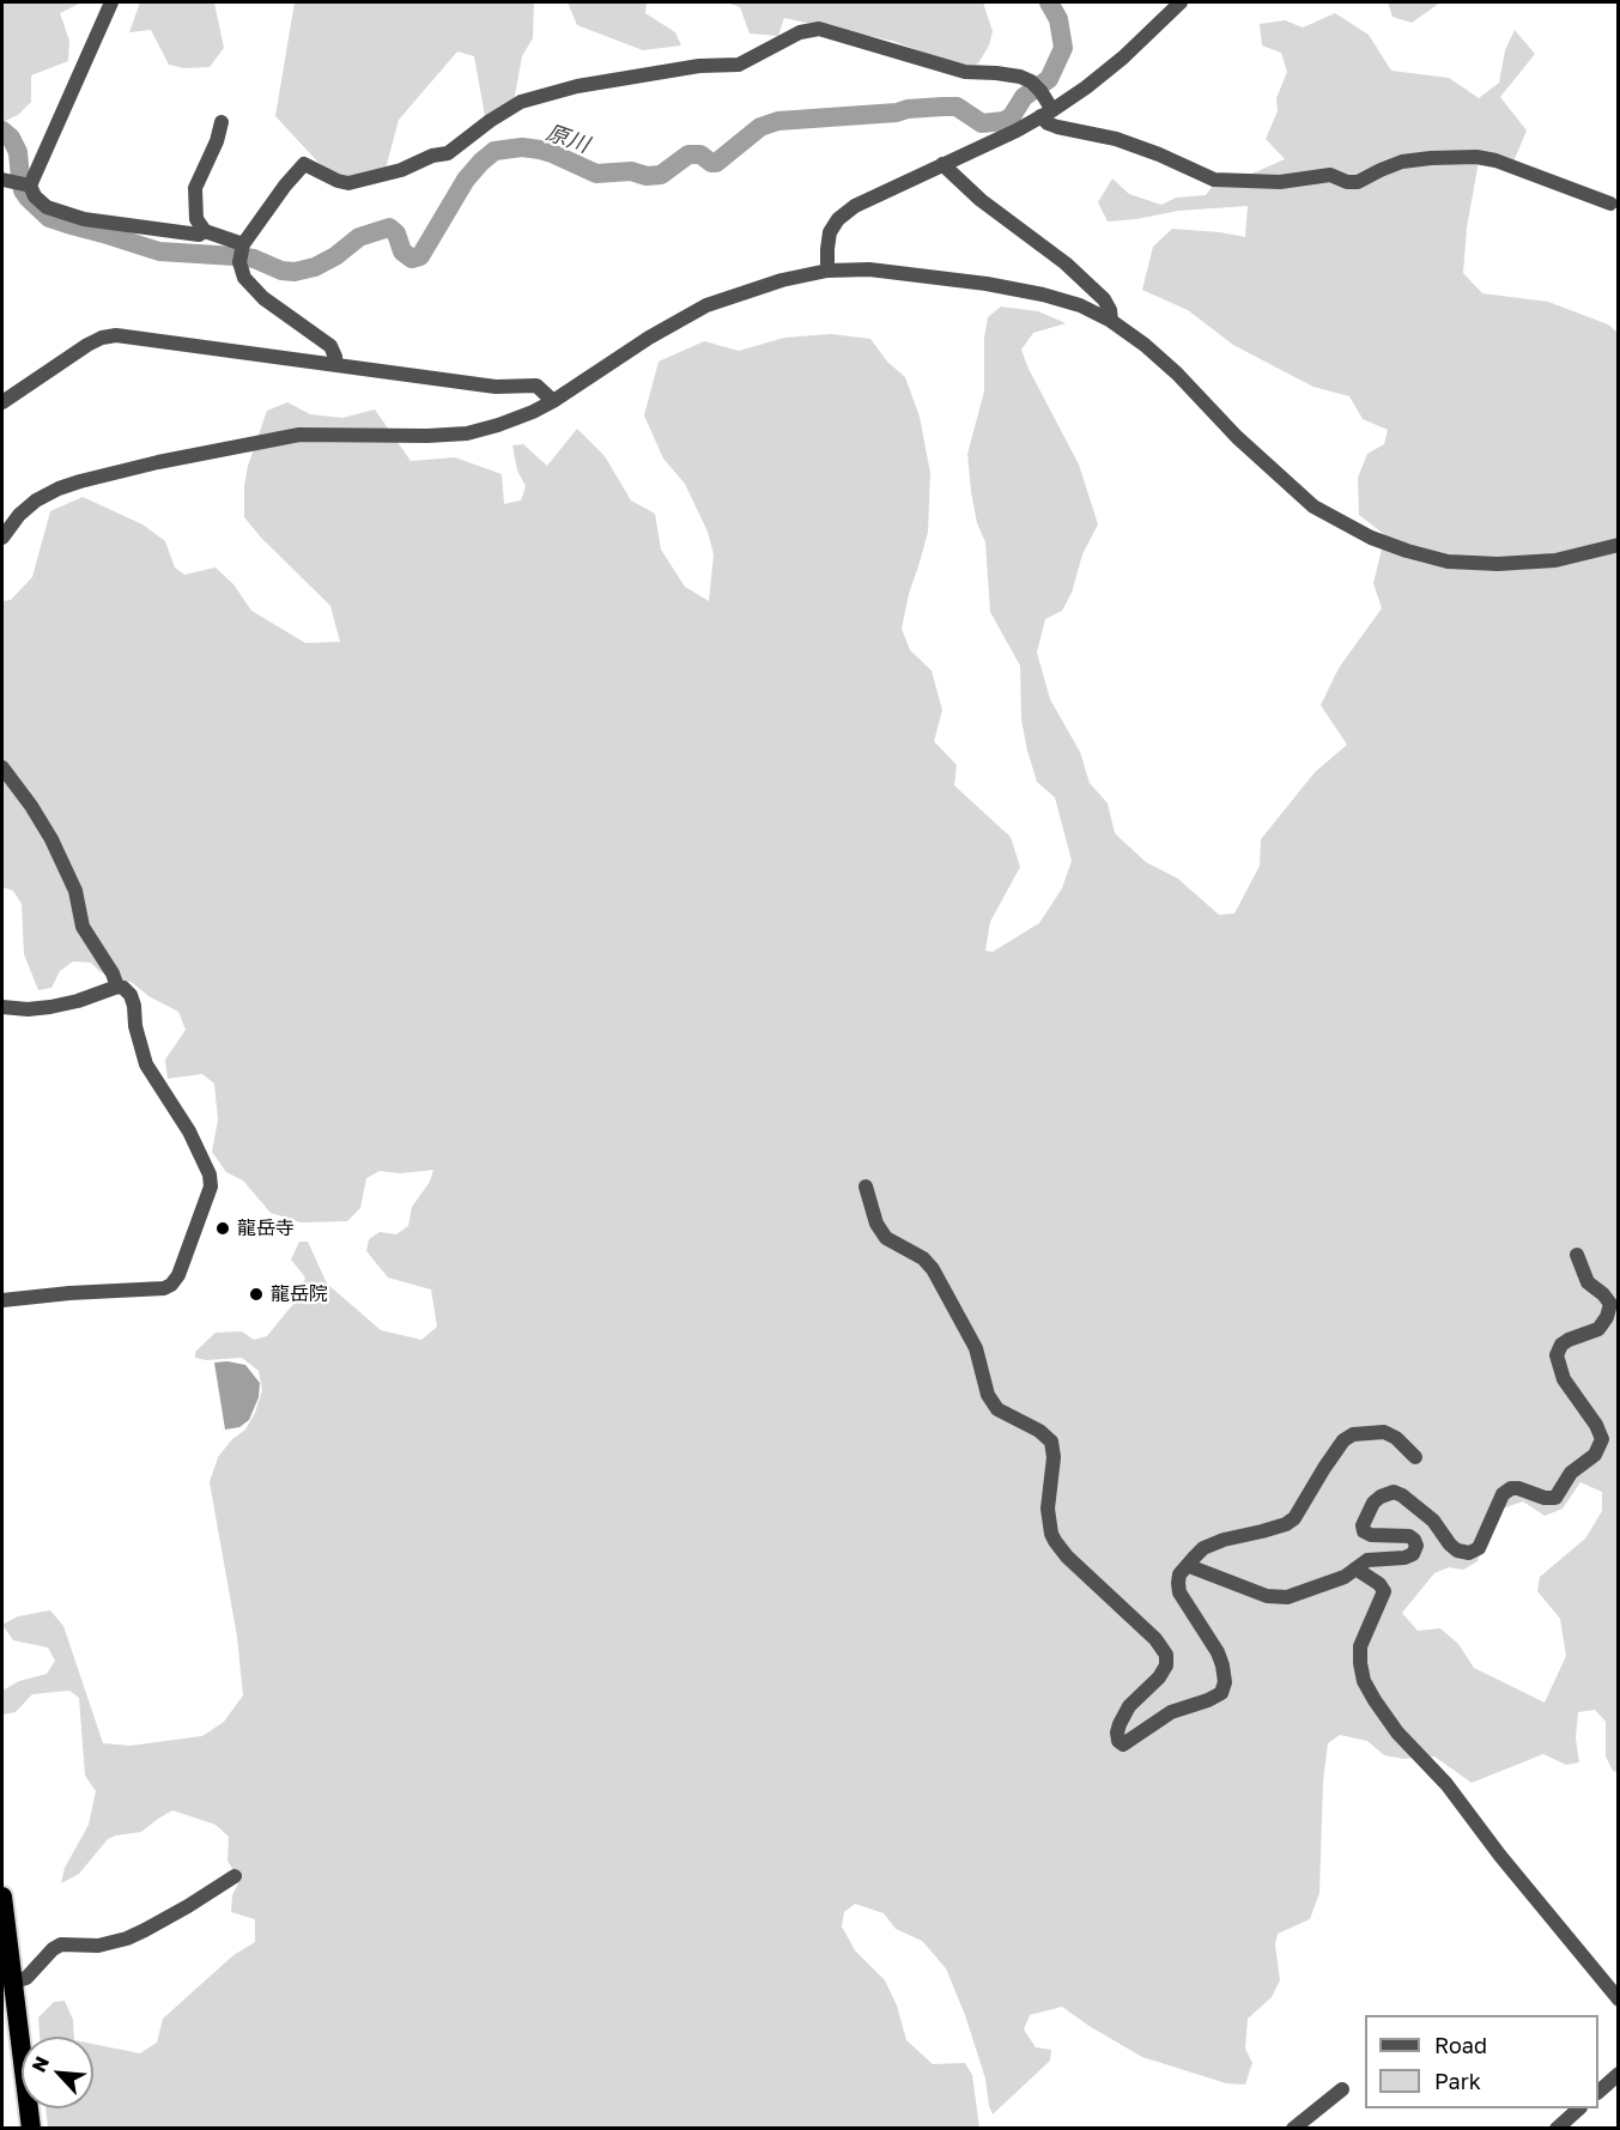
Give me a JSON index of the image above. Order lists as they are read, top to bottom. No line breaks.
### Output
{"water":["原川"],"places":["龍岳寺","龍岳院"],"legend":["Road","Park"],"north":"top left"}
